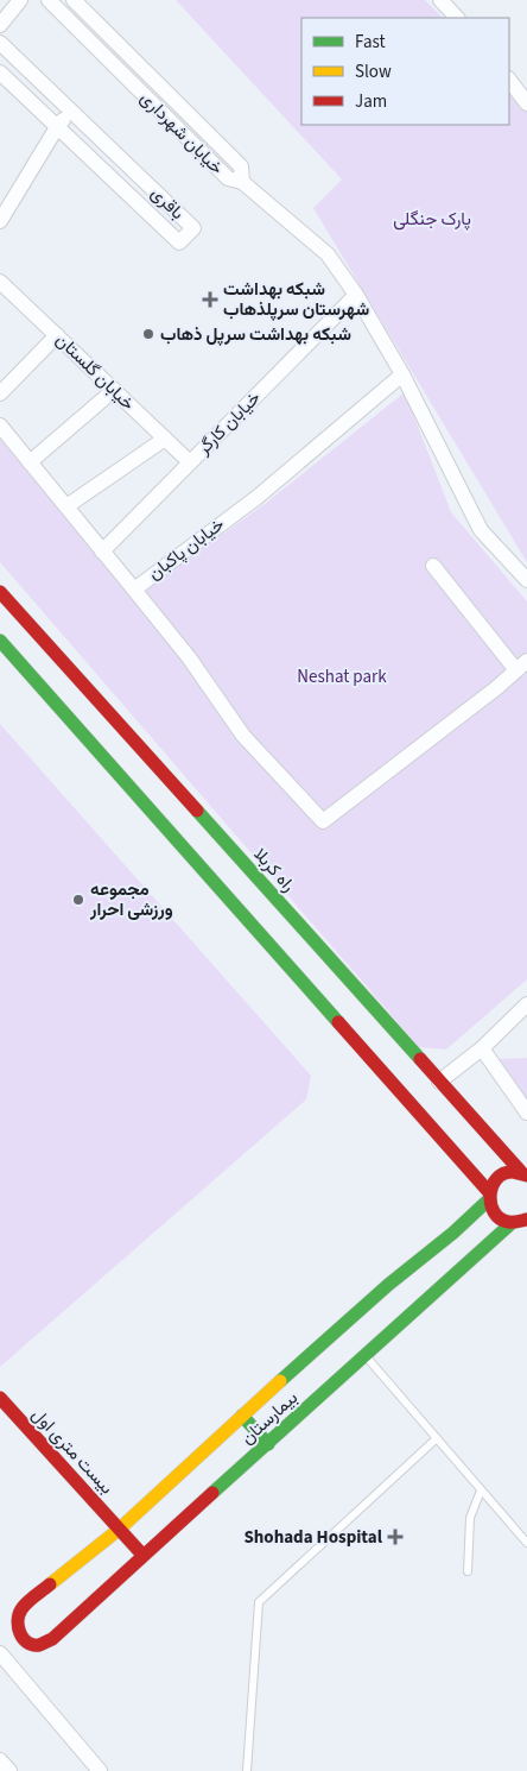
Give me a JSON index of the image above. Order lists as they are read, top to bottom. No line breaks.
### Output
{"streets":{"main road":["راه کربلا","بیمارستان","بیست متری اول"],"street":["خیابان شهرداری","باقری","خیابان گلستان","خیابان کارگر","خیابان پاکبان"]},"crossings":[["خیابان گلستان","خیابان کارگر"],["خیابان کارگر","خیابان پاکبان"],["راه کربلا","بیمارستان"],["بیمارستان","بیست متری اول"]],"parks":["پارک جنگلی","Neshat park"],"places":{"health":["شبکه بهداشت شهرستان سرپلذهاب","Shohada Hospital"],"other":["شبکه بهداشت سرپل ذهاب","مجموعه ورزشی احرار"]},"legend":["Fast","Slow","Jam"]}
